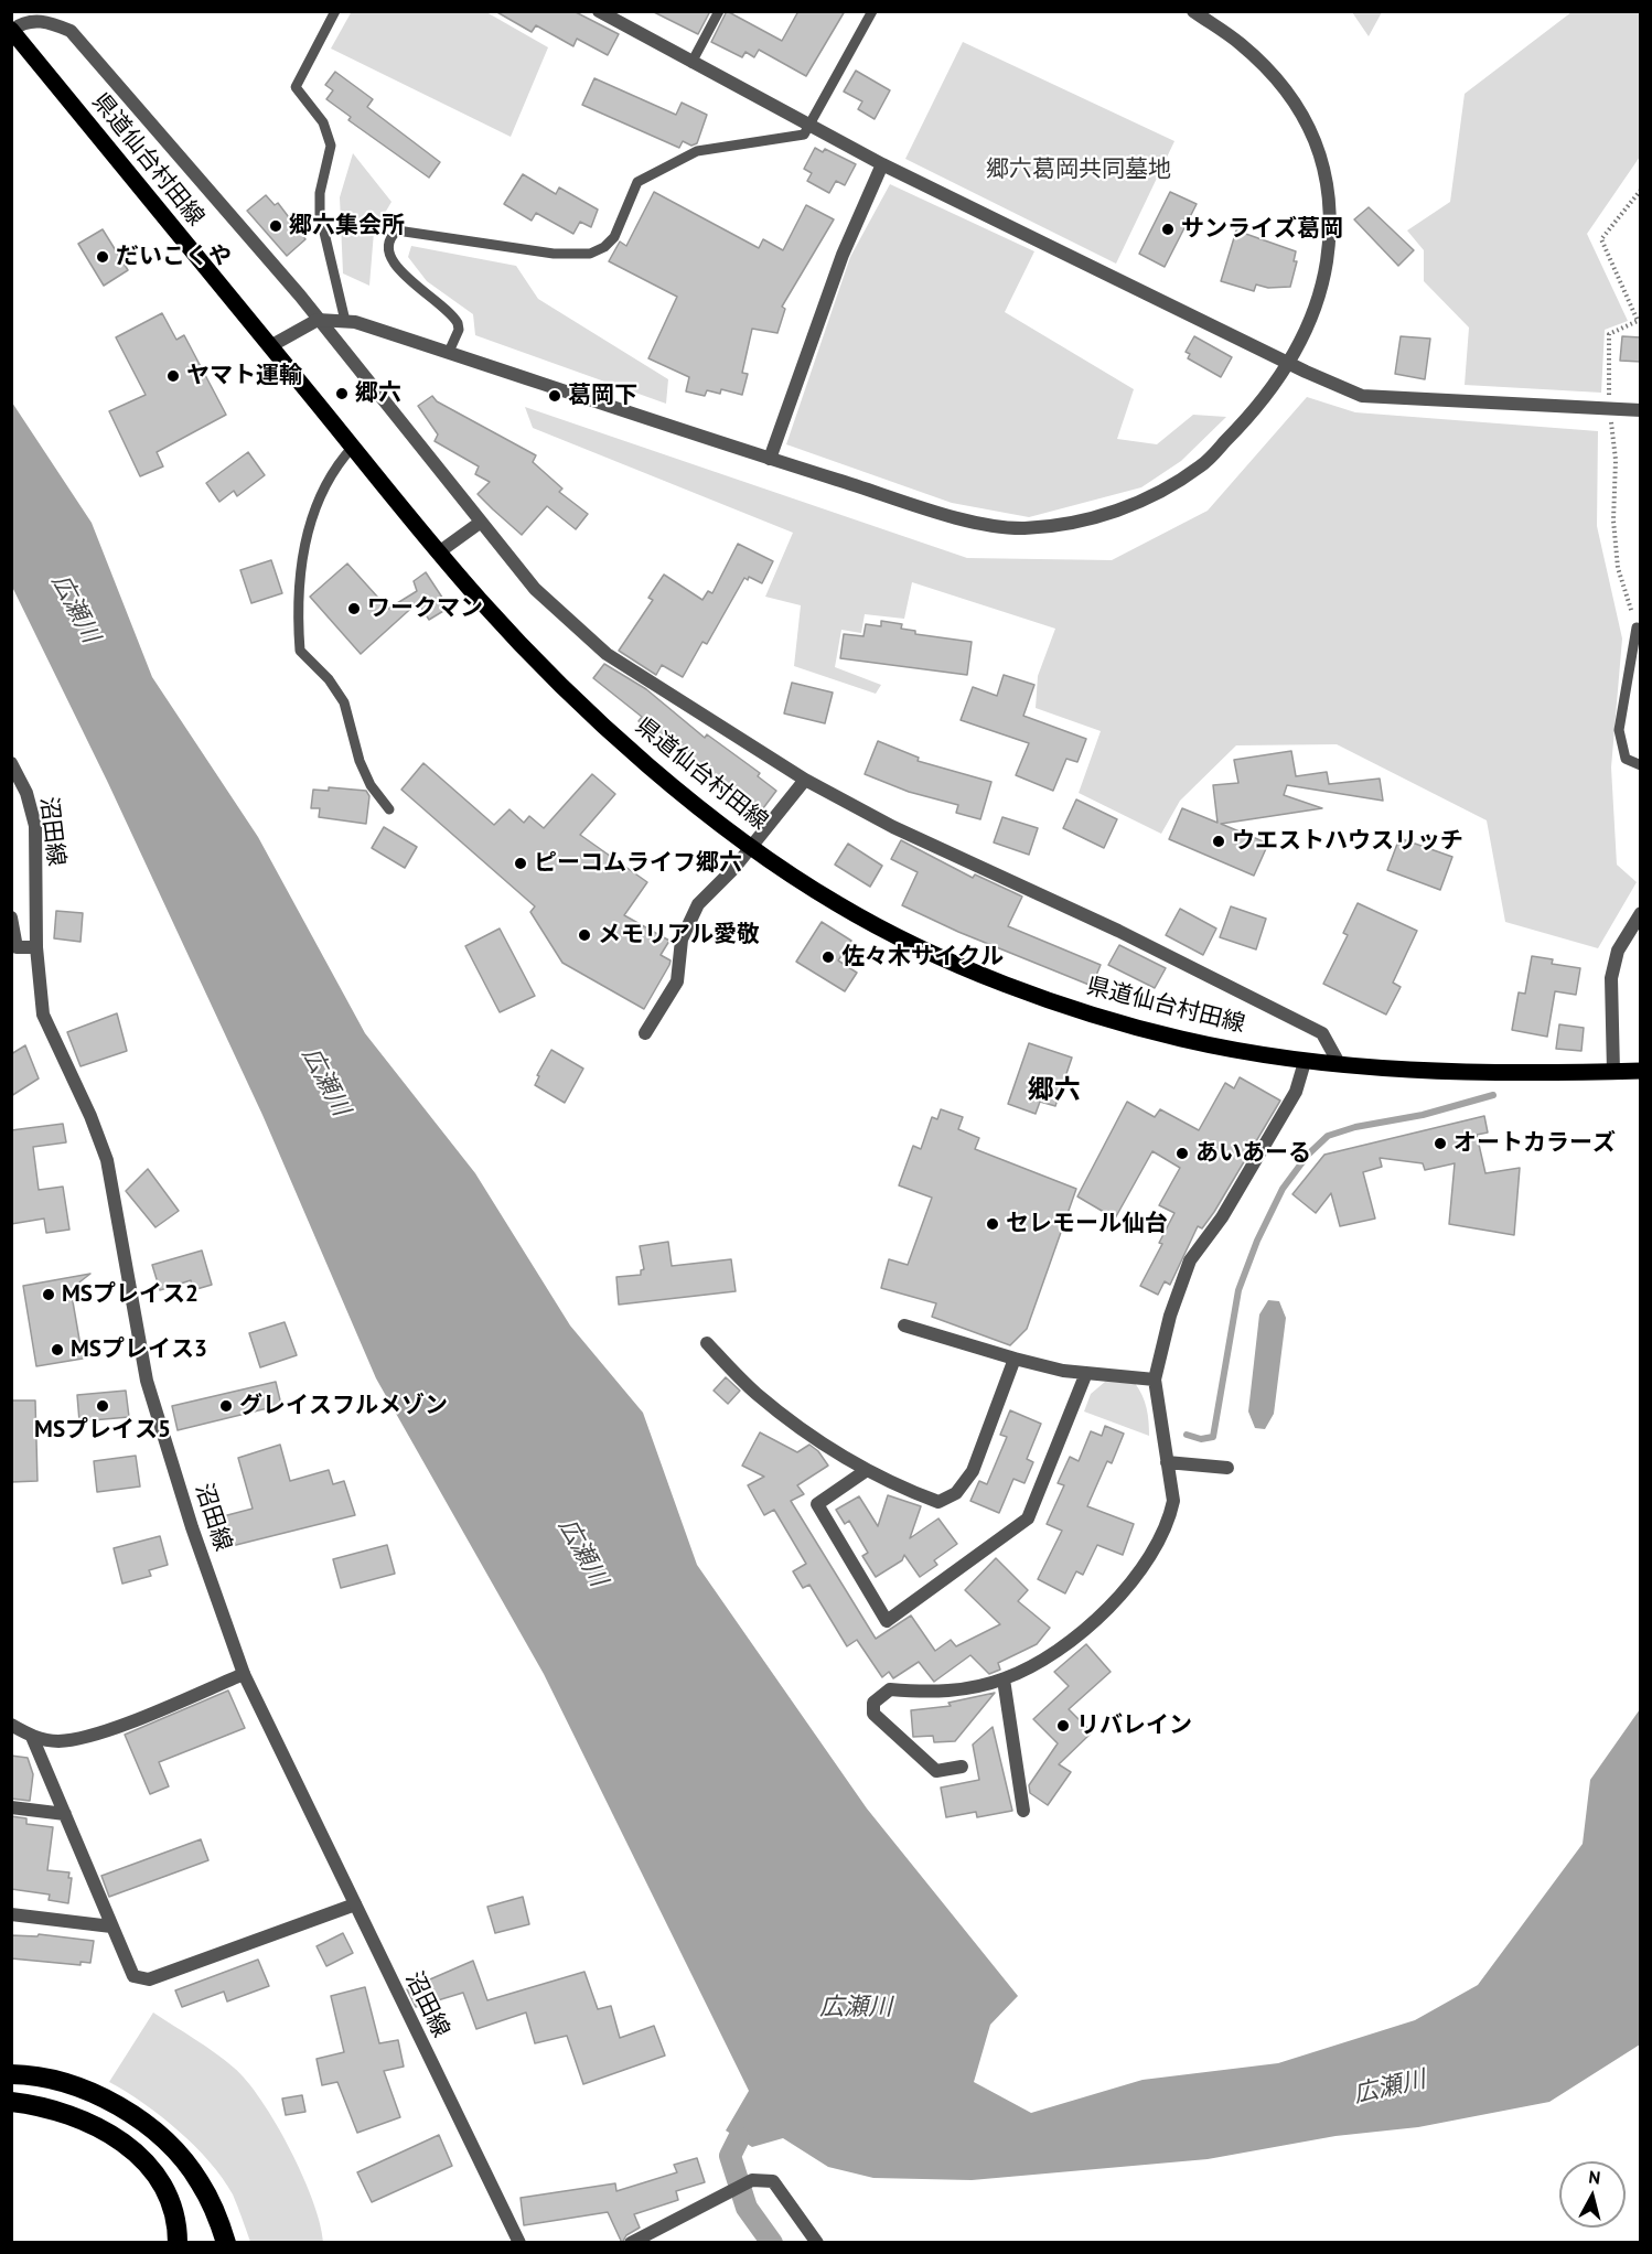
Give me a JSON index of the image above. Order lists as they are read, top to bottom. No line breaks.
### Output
{"streets":{"main road":["県道仙台村田線"],"street":["沼田線"]},"districts":["郷六"],"water":["広瀬川"],"parks":["郷六葛岡共同墓地"],"places":["郷六集会所","サンライズ葛岡","だいこくや","ヤマト運輸","郷六","葛岡下","ワークマン","ウエストハウスリッチ","ピーコムライフ郷六","メモリアル愛敬","佐々木サイクル","オートカラーズ","あいあーる","セレモール仙台","MSプレイス2","MSプレイス3","MSプレイス5","グレイスフルメゾン","リバレイン"],"north":"top"}
